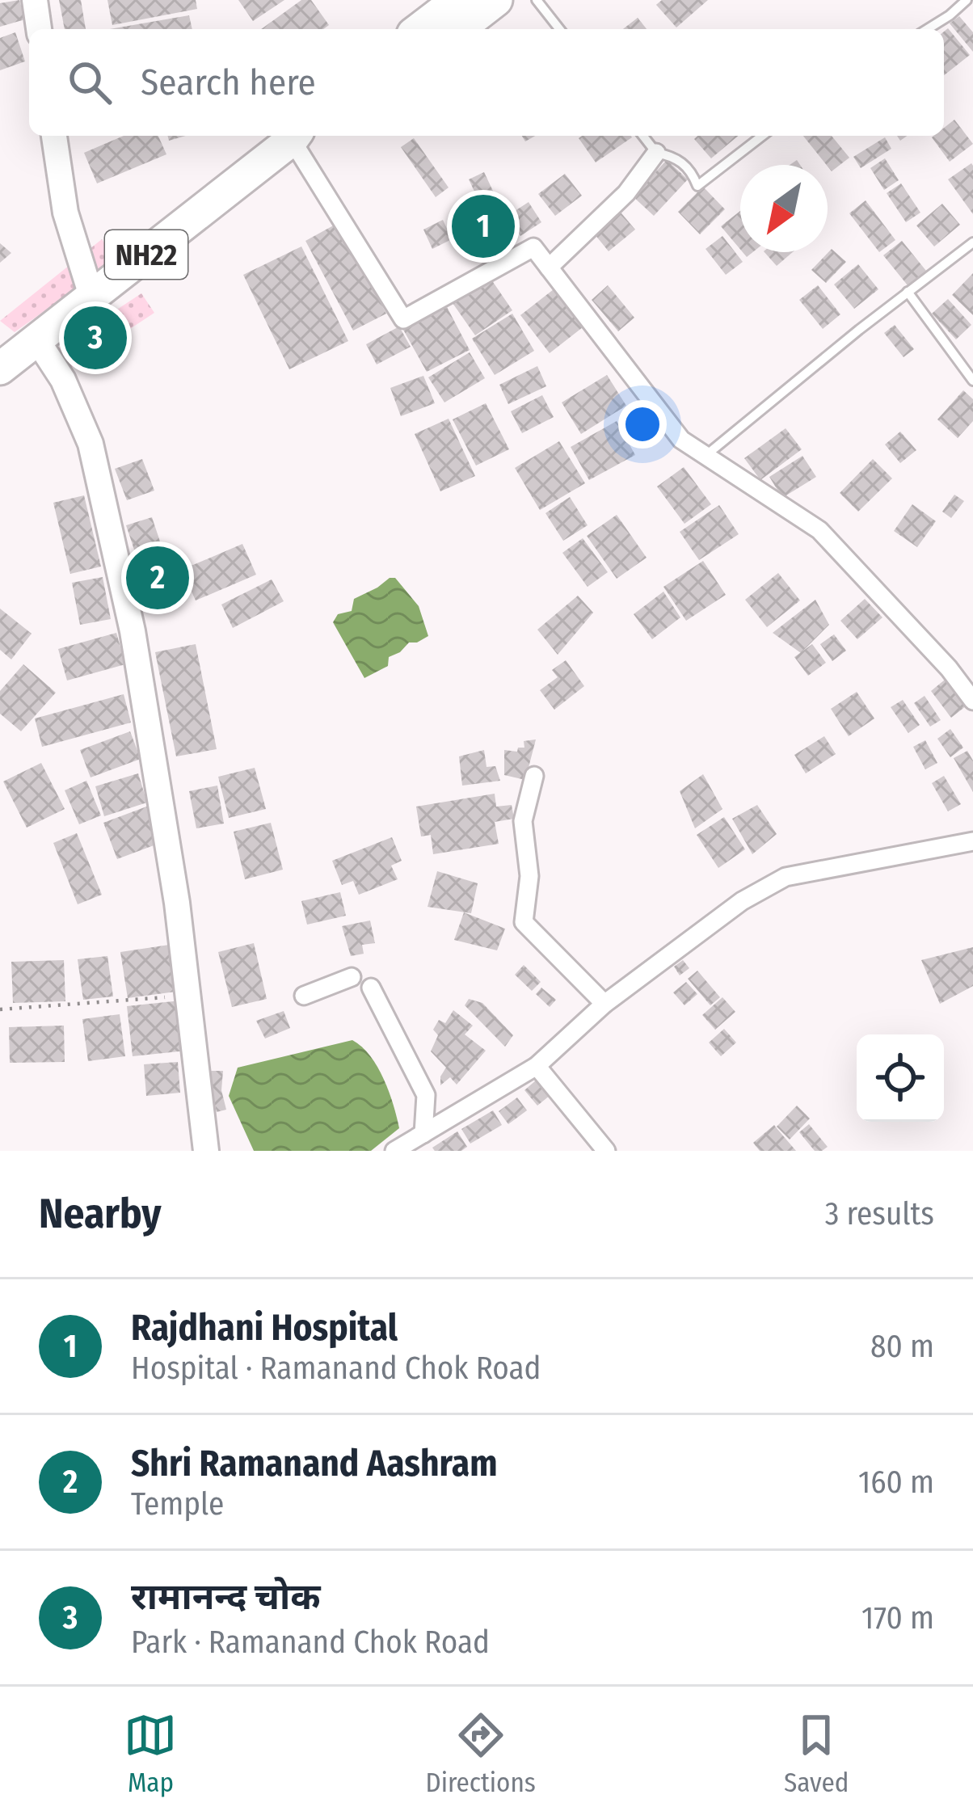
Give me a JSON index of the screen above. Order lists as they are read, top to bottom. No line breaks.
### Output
{"streets":{"highway":["NH22"]},"north":"bottom left","page":{"search":"Search here","pins":["1","3","2"],"heading":["Nearby","3 results"],"list":[{"mark":"1","name":"Rajdhani Hospital","note":"Hospital · Ramanand Chok Road","value":"80 m"},{"mark":"2","name":"Shri Ramanand Aashram","note":"Temple","value":"160 m"},{"mark":"3","name":"रामानन्द चोक","note":"Park · Ramanand Chok Road","value":"170 m"}],"nav":["Map","Directions","Saved"]}}
